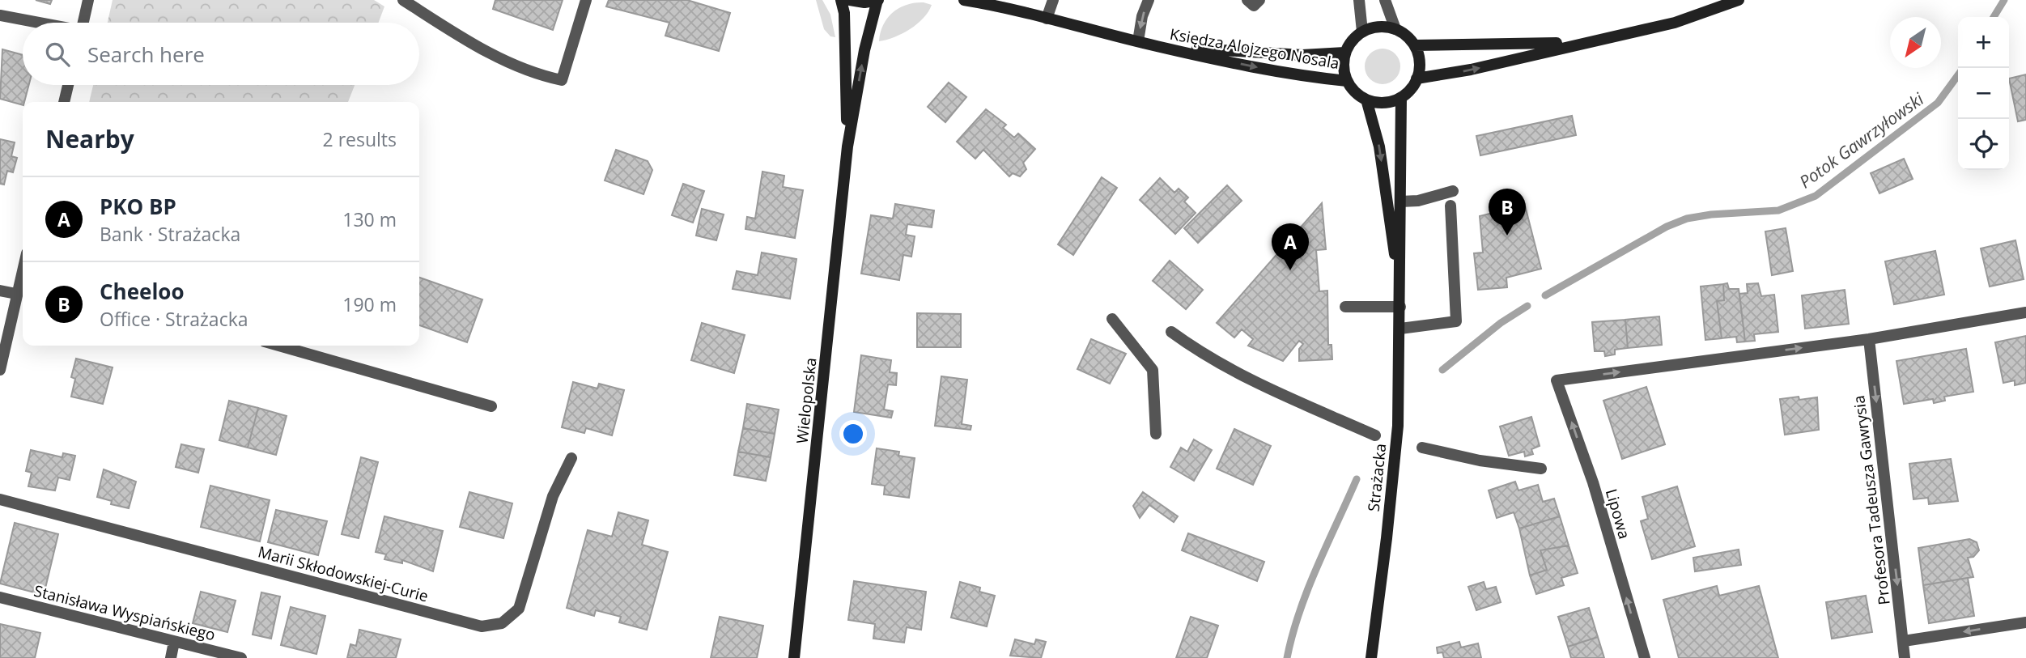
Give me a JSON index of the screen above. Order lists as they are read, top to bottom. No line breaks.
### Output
{"streets":{"street":["Księdza Alojzego Nosala","Wielopolska","Strażacka","Profesora Tadeusza Gawrysia","Lipowa","Marii Skłodowskiej-Curie","Stanisława Wyspiańskiego"]},"crossings":[["Księdza Alojzego Nosala","Strażacka"],["Profesora Tadeusza Gawrysia","Lipowa"]],"one_way":["Profesora Tadeusza Gawrysia"],"water":["Potok Gawrzyłowski"],"north":"bottom left","page":{"map_buttons":["+","−"],"search":"Search here","heading":["Nearby","2 results"],"list":[{"mark":"A","name":"PKO BP","note":"Bank · Strażacka","value":"130 m"},{"mark":"B","name":"Cheeloo","note":"Office · Strażacka","value":"190 m"}],"pins":["B","A"]}}
